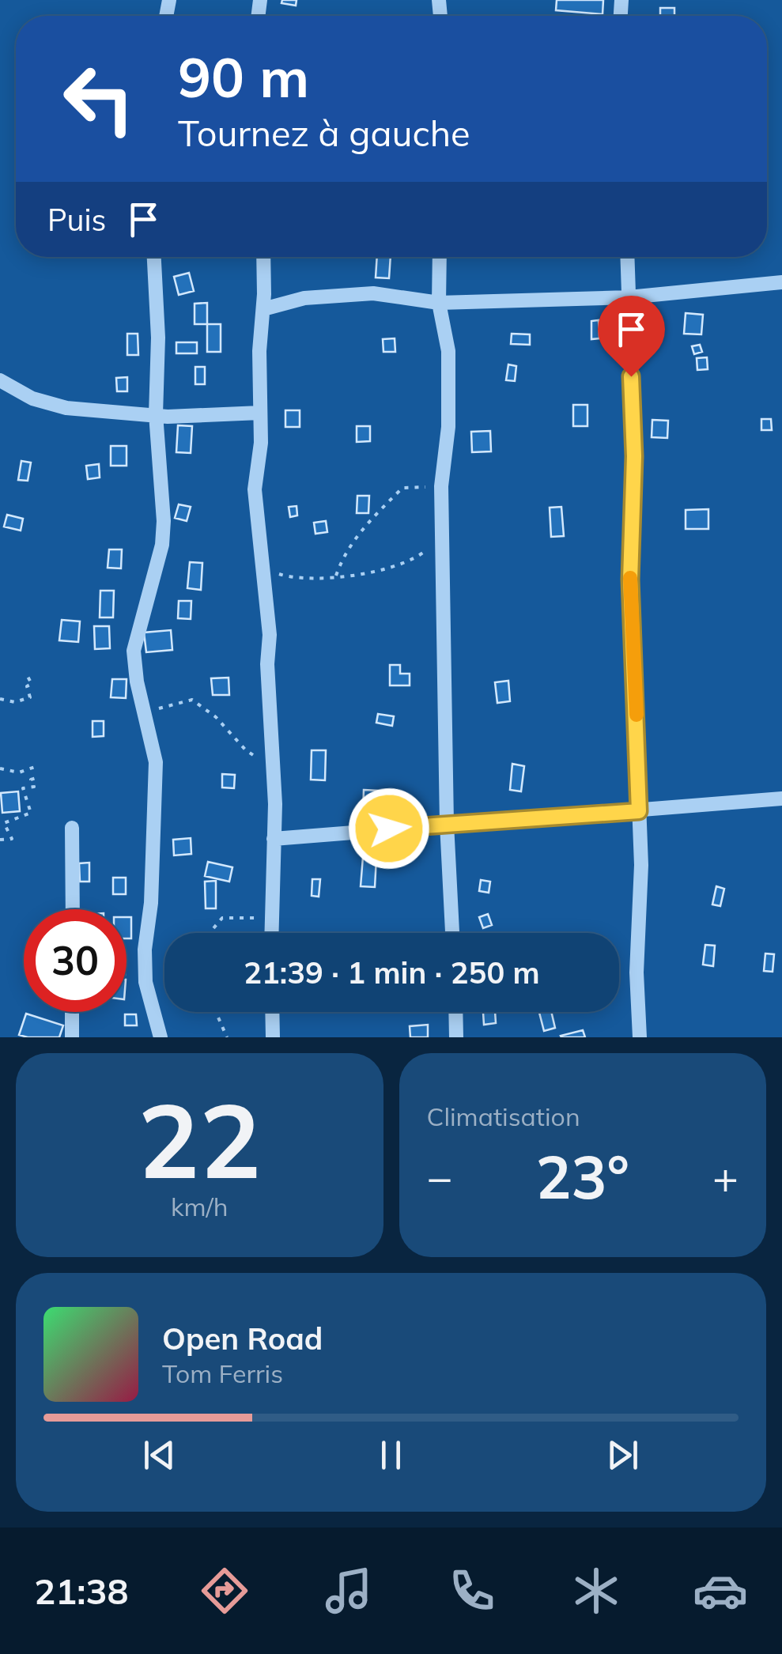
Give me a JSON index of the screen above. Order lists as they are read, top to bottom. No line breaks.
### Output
{"page":{"turn":["90 m","Tournez à gauche"],"then":"Puis","limit":"30","trip":"21:39 · 1 min · 250 m","tile":[["22","km/h"],"Climatisation"],"heat":["−","23°","+"],"song":["Open Road","Tom Ferris"],"tabs":"21:38"}}
